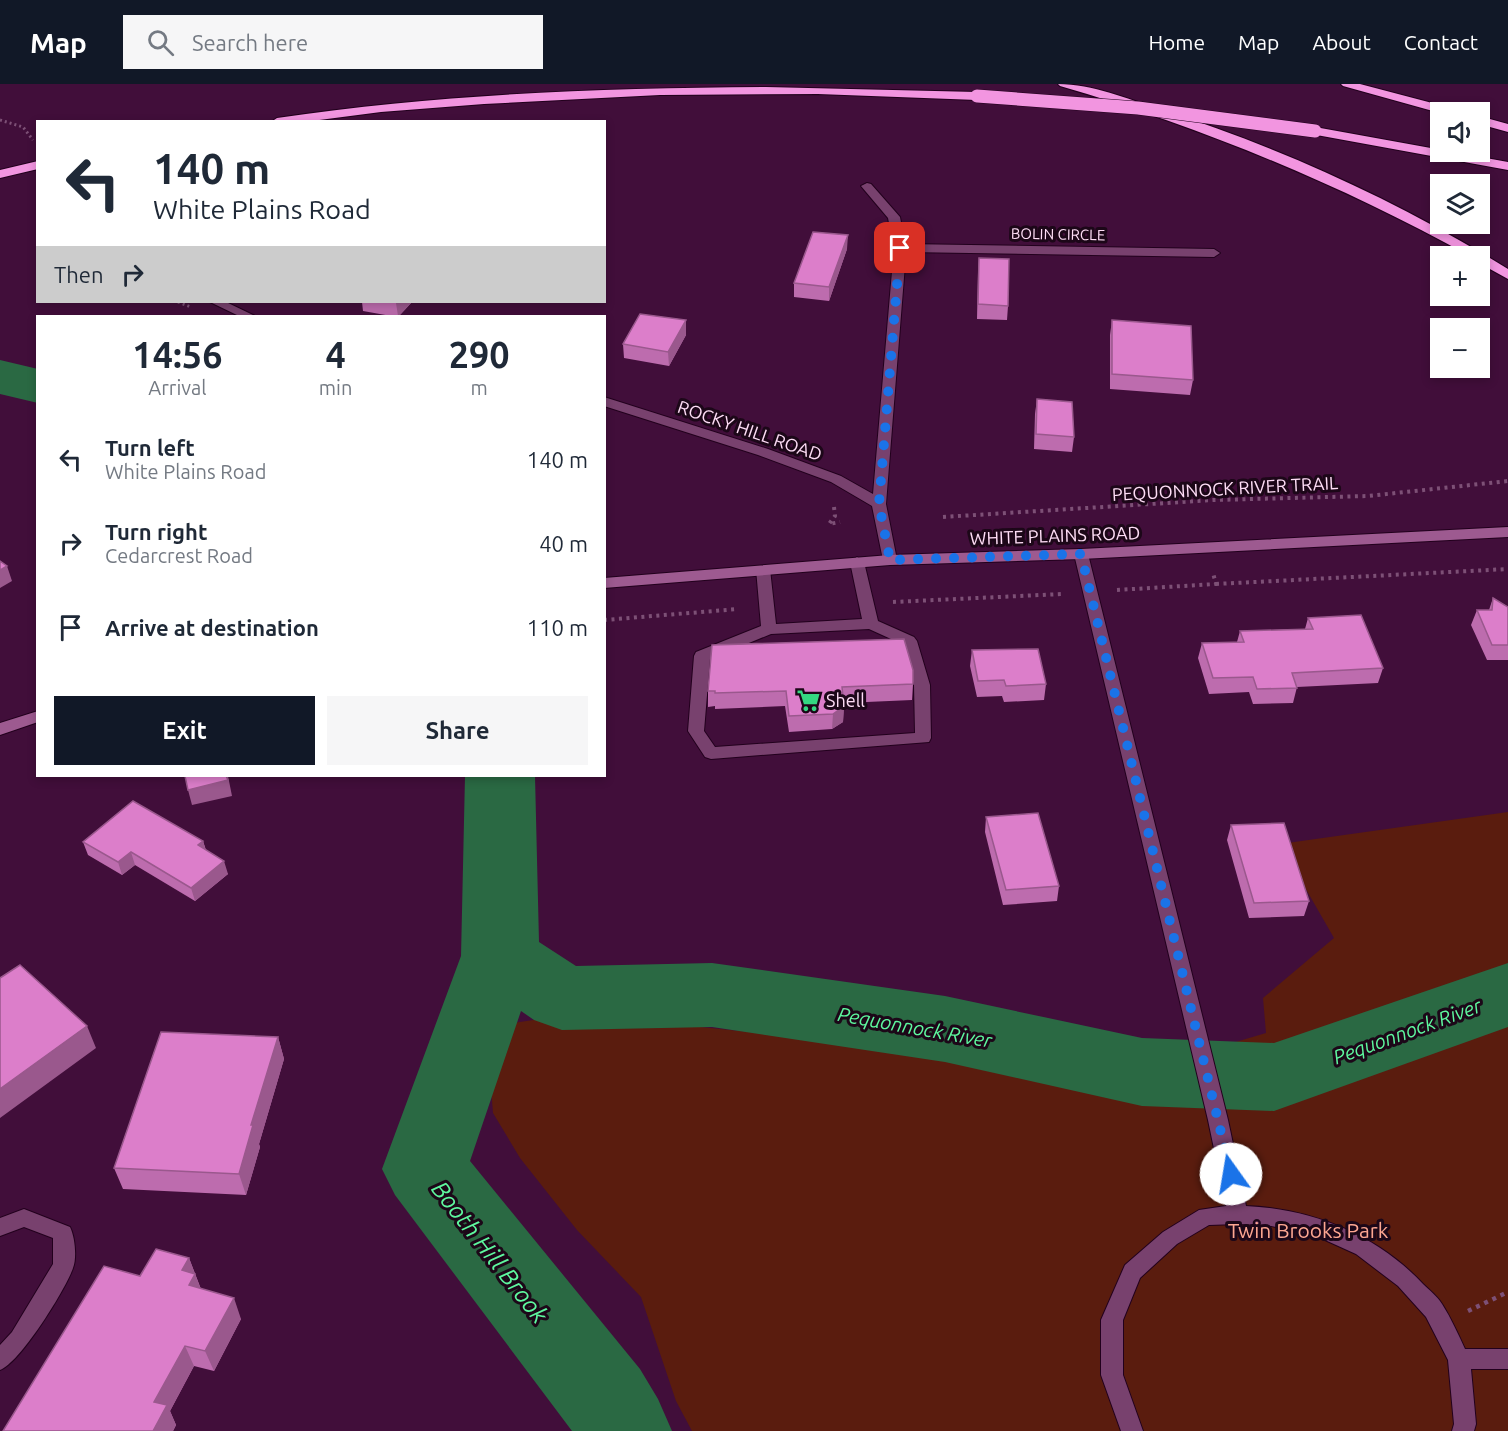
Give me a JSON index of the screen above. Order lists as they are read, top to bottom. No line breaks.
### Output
{"streets":{"main road":["WHITE PLAINS ROAD"],"street":["BOLIN CIRCLE","ROCKY HILL ROAD"],"path":["PEQUONNOCK RIVER TRAIL"]},"water":["Pequonnock River","Booth Hill Brook"],"parks":["Twin Brooks Park"],"places":{"supermarket":["Shell"]},"page":{"header":"Map","search":"Search here","nav":["Home","Map","About","Contact"],"map_buttons":["+","−"],"turn":["140 m","White Plains Road"],"then":"Then","eta":["14:56","Arrival","4","min","290","m"],"list":[{"name":"Turn left","note":"White Plains Road","value":"140 m"},{"name":"Turn right","note":"Cedarcrest Road","value":"40 m"},{"name":"Arrive at destination","value":"110 m"}],"buttons":["Exit","Share"]}}
